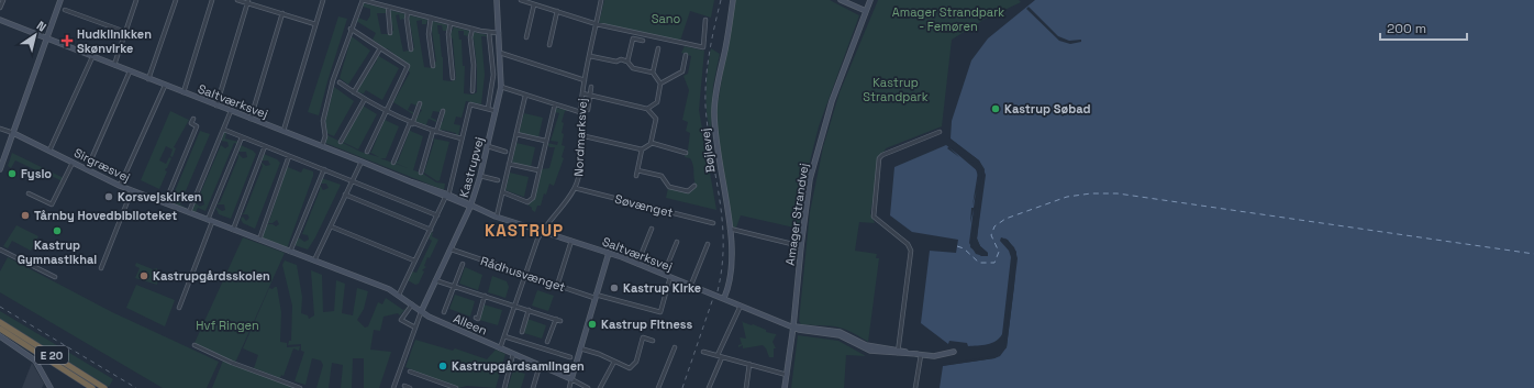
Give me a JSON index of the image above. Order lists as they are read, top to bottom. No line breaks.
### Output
{"streets":{"highway":["E 20"],"street":["Saltværksvej","Nordmarksvej","Bøjlevej","Sirgræsvej","Kastrupvej","Søvænget","Amager Strandvej","Rådhusvænget","Alleen"]},"crossings":[["Saltværksvej","Nordmarksvej"],["Saltværksvej","Bøjlevej"],["Saltværksvej","Kastrupvej"],["Saltværksvej","Amager Strandvej"],["Saltværksvej","Rådhusvænget"],["Nordmarksvej","Søvænget"],["Nordmarksvej","Rådhusvænget"],["Nordmarksvej","Alleen"],["Sirgræsvej","Kastrupvej"],["Sirgræsvej","Alleen"],["Kastrupvej","Rådhusvænget"],["Kastrupvej","Alleen"]],"districts":["KASTRUP"],"parks":["Amager Strandpark - Femøren","Sano","Kastrup Strandpark","Hvf Ringen"],"places":{"health":["Hudklinikken Skønvirke"],"other":["Kastrup Søbad","Fysio","Korsvejskirken","Tårnby Hovedbiblioteket","Kastrup Gymnastikhal","Kastrupgårdsskolen","Kastrup Kirke","Kastrup Fitness","Kastrupgårdsamlingen"]},"scale_bar":"200 m","north":"top right"}
